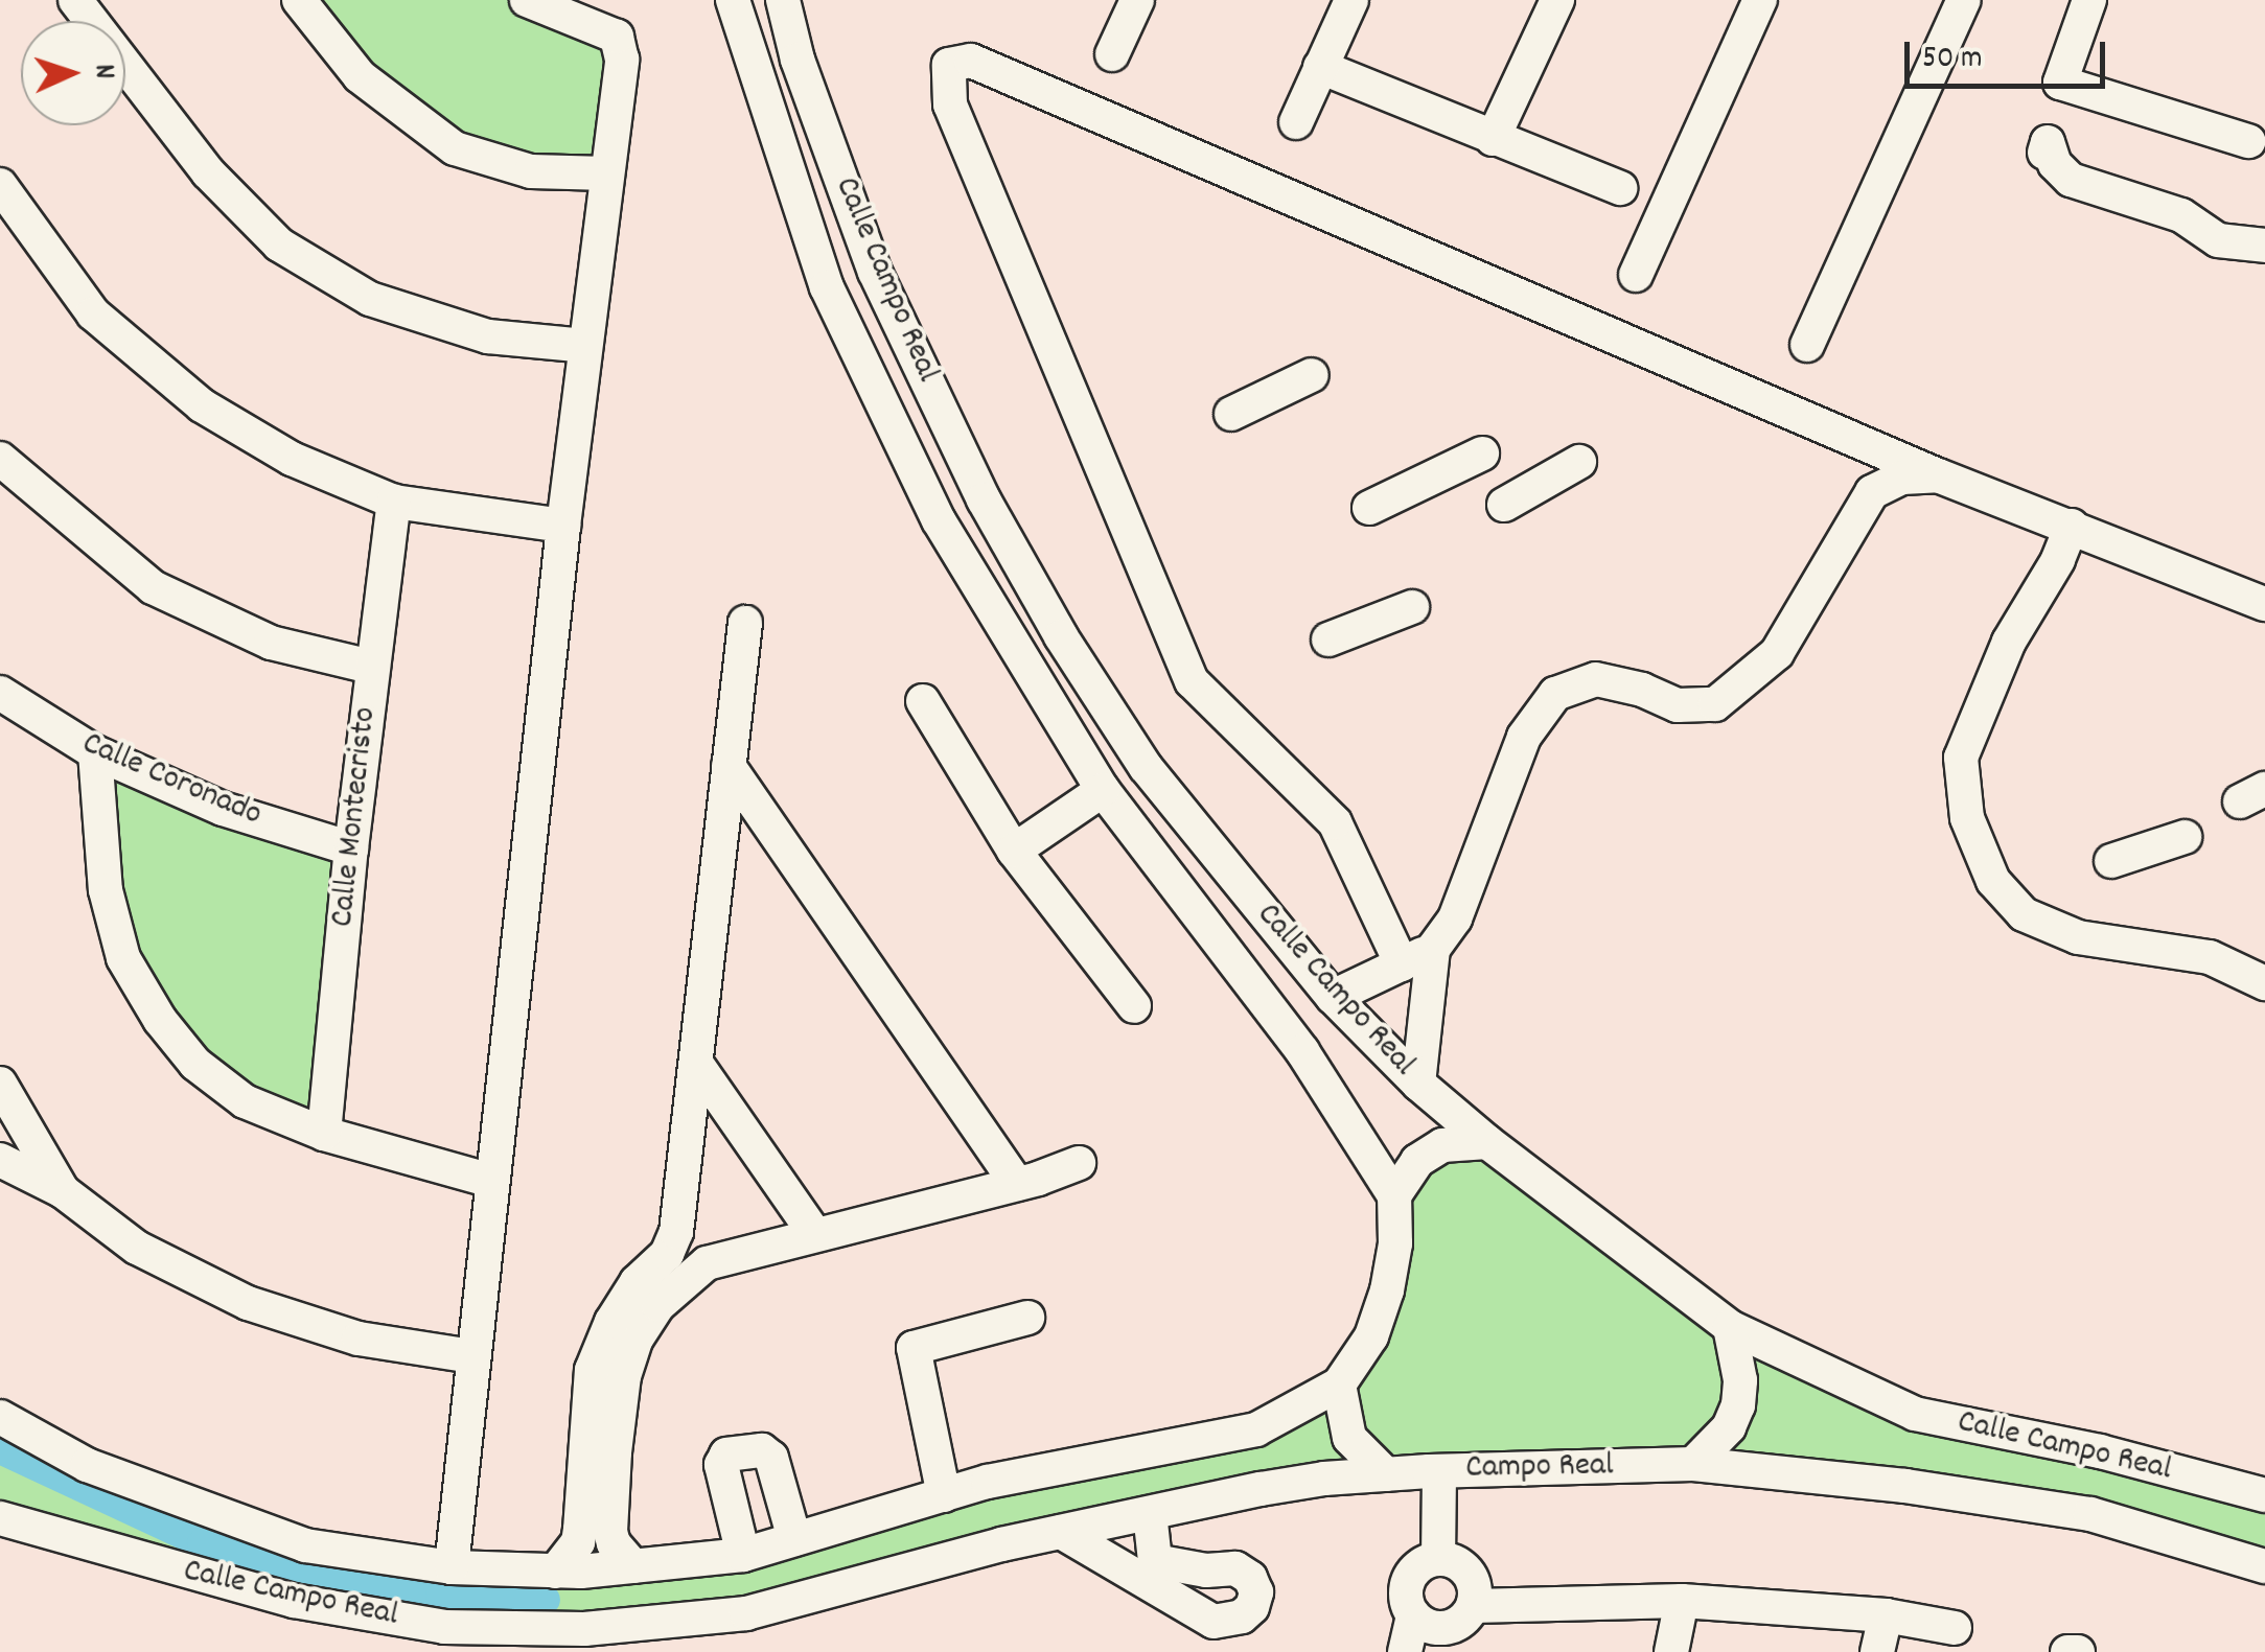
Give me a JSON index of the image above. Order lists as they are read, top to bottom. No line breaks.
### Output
{"streets":{"street":["Calle Campo Real","Calle Coronado","Calle Montecristo","Campo Real"]},"crossings":[["Calle Campo Real","Campo Real"],["Calle Coronado","Calle Montecristo"]],"scale_bar":"50 m","north":"right"}
